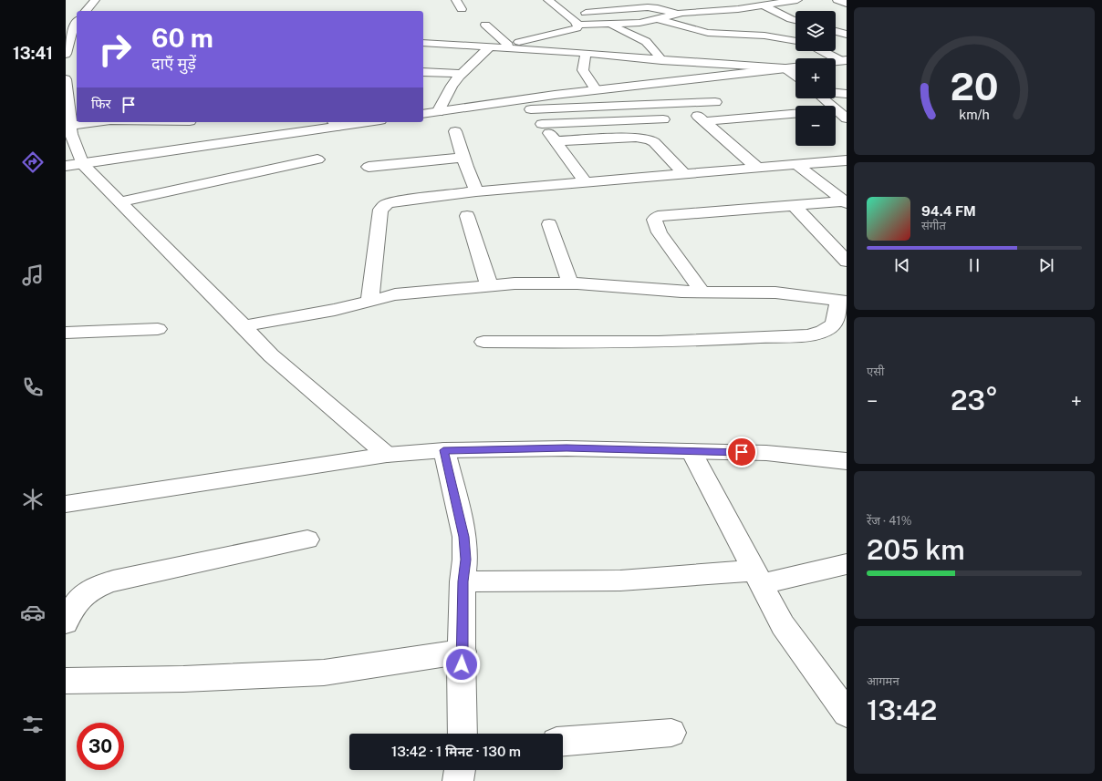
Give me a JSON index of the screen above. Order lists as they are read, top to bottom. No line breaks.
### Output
{"page":{"tabs":"13:41","map_buttons":["+","−"],"turn":["60 m","दाएँ मुड़ें"],"then":"फिर","song":["94.4 FM","संगीत"],"tile":["एसी",["रेंज · 41%","205 km"],["आगमन","13:42"]],"heat":["−","23°","+"],"limit":"30","trip":"13:42 · 1 मिनट · 130 m","gauge":["20","km/h"]}}
